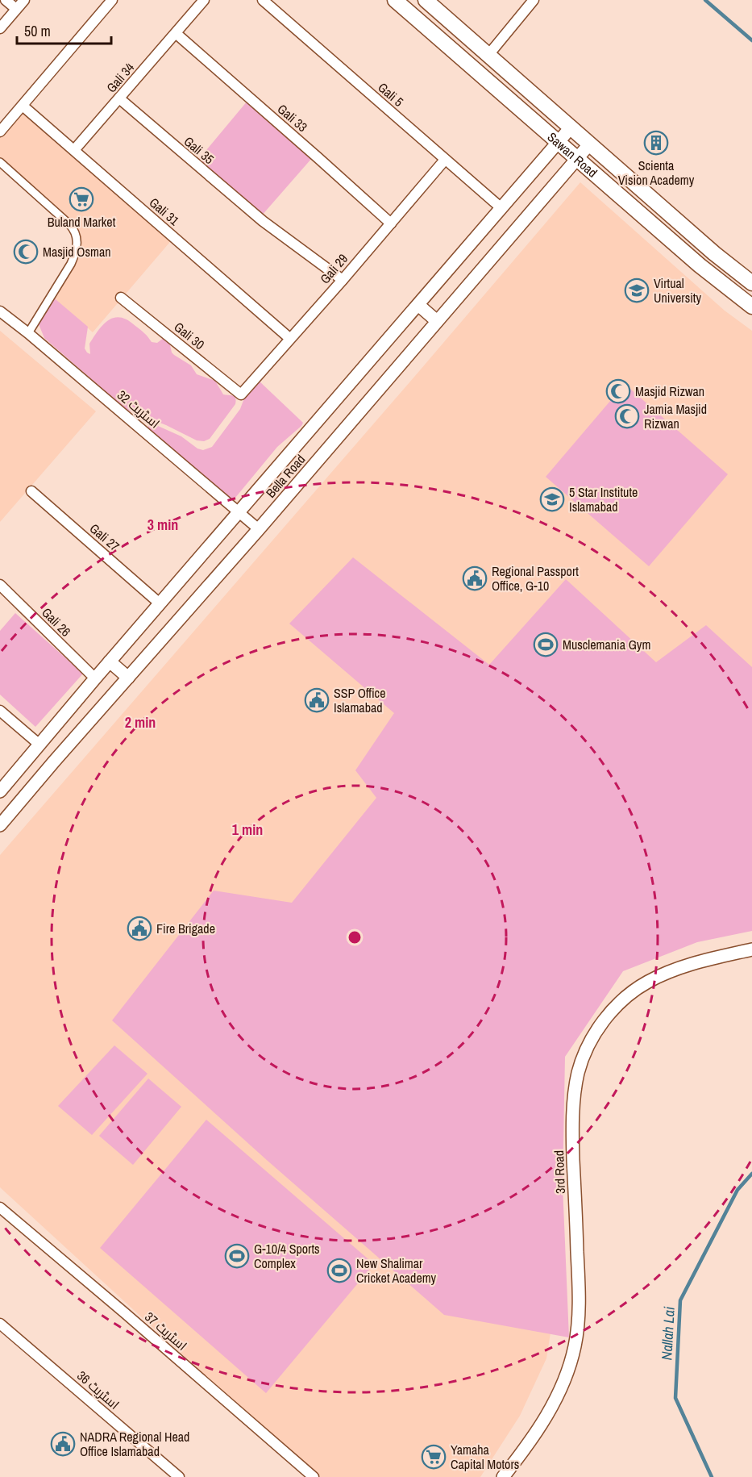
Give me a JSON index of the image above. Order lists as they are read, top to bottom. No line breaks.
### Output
{"streets":{"main road":["Sawan Road"],"street":["Gali 34","Gali 5","Gali 33","Gali 35","Gali 31","Gali 29","Gali 30","اسٹریٹ 32","Bella Road","Gali 27","Gali 26","3rd Road","اسٹریٹ 37","اسٹریٹ 36"]},"crossings":[["Gali 34","Gali 33"],["Gali 34","Gali 35"],["Gali 34","Gali 31"],["Gali 5","Gali 29"],["Gali 5","Bella Road"],["Gali 33","Gali 29"],["Gali 35","Gali 29"],["Sawan Road","Bella Road"],["Gali 31","Gali 29"],["Gali 29","Gali 30"],["اسٹریٹ 32","Bella Road"],["Bella Road","Gali 27"],["Bella Road","Gali 26"]],"water":["Nallah Lai"],"places":{"building":["Scienta Vision Academy"],"supermarket":["Buland Market","Yamaha Capital Motors"],"mosque":["Masjid Osman","Masjid Rizwan","Jamia Masjid Rizwan"],"school or university":["Virtual University","5 Star Institute Islamabad"],"public building":["Regional Passport Office, G-10","SSP Office Islamabad","Fire Brigade","NADRA Regional Head Office Islamabad"],"sports":["Musclemania Gym","G-10/4 Sports Complex","New Shalimar Cricket Academy"]},"scale_bar":"50 m","rings":["3 min","2 min","1 min"]}
